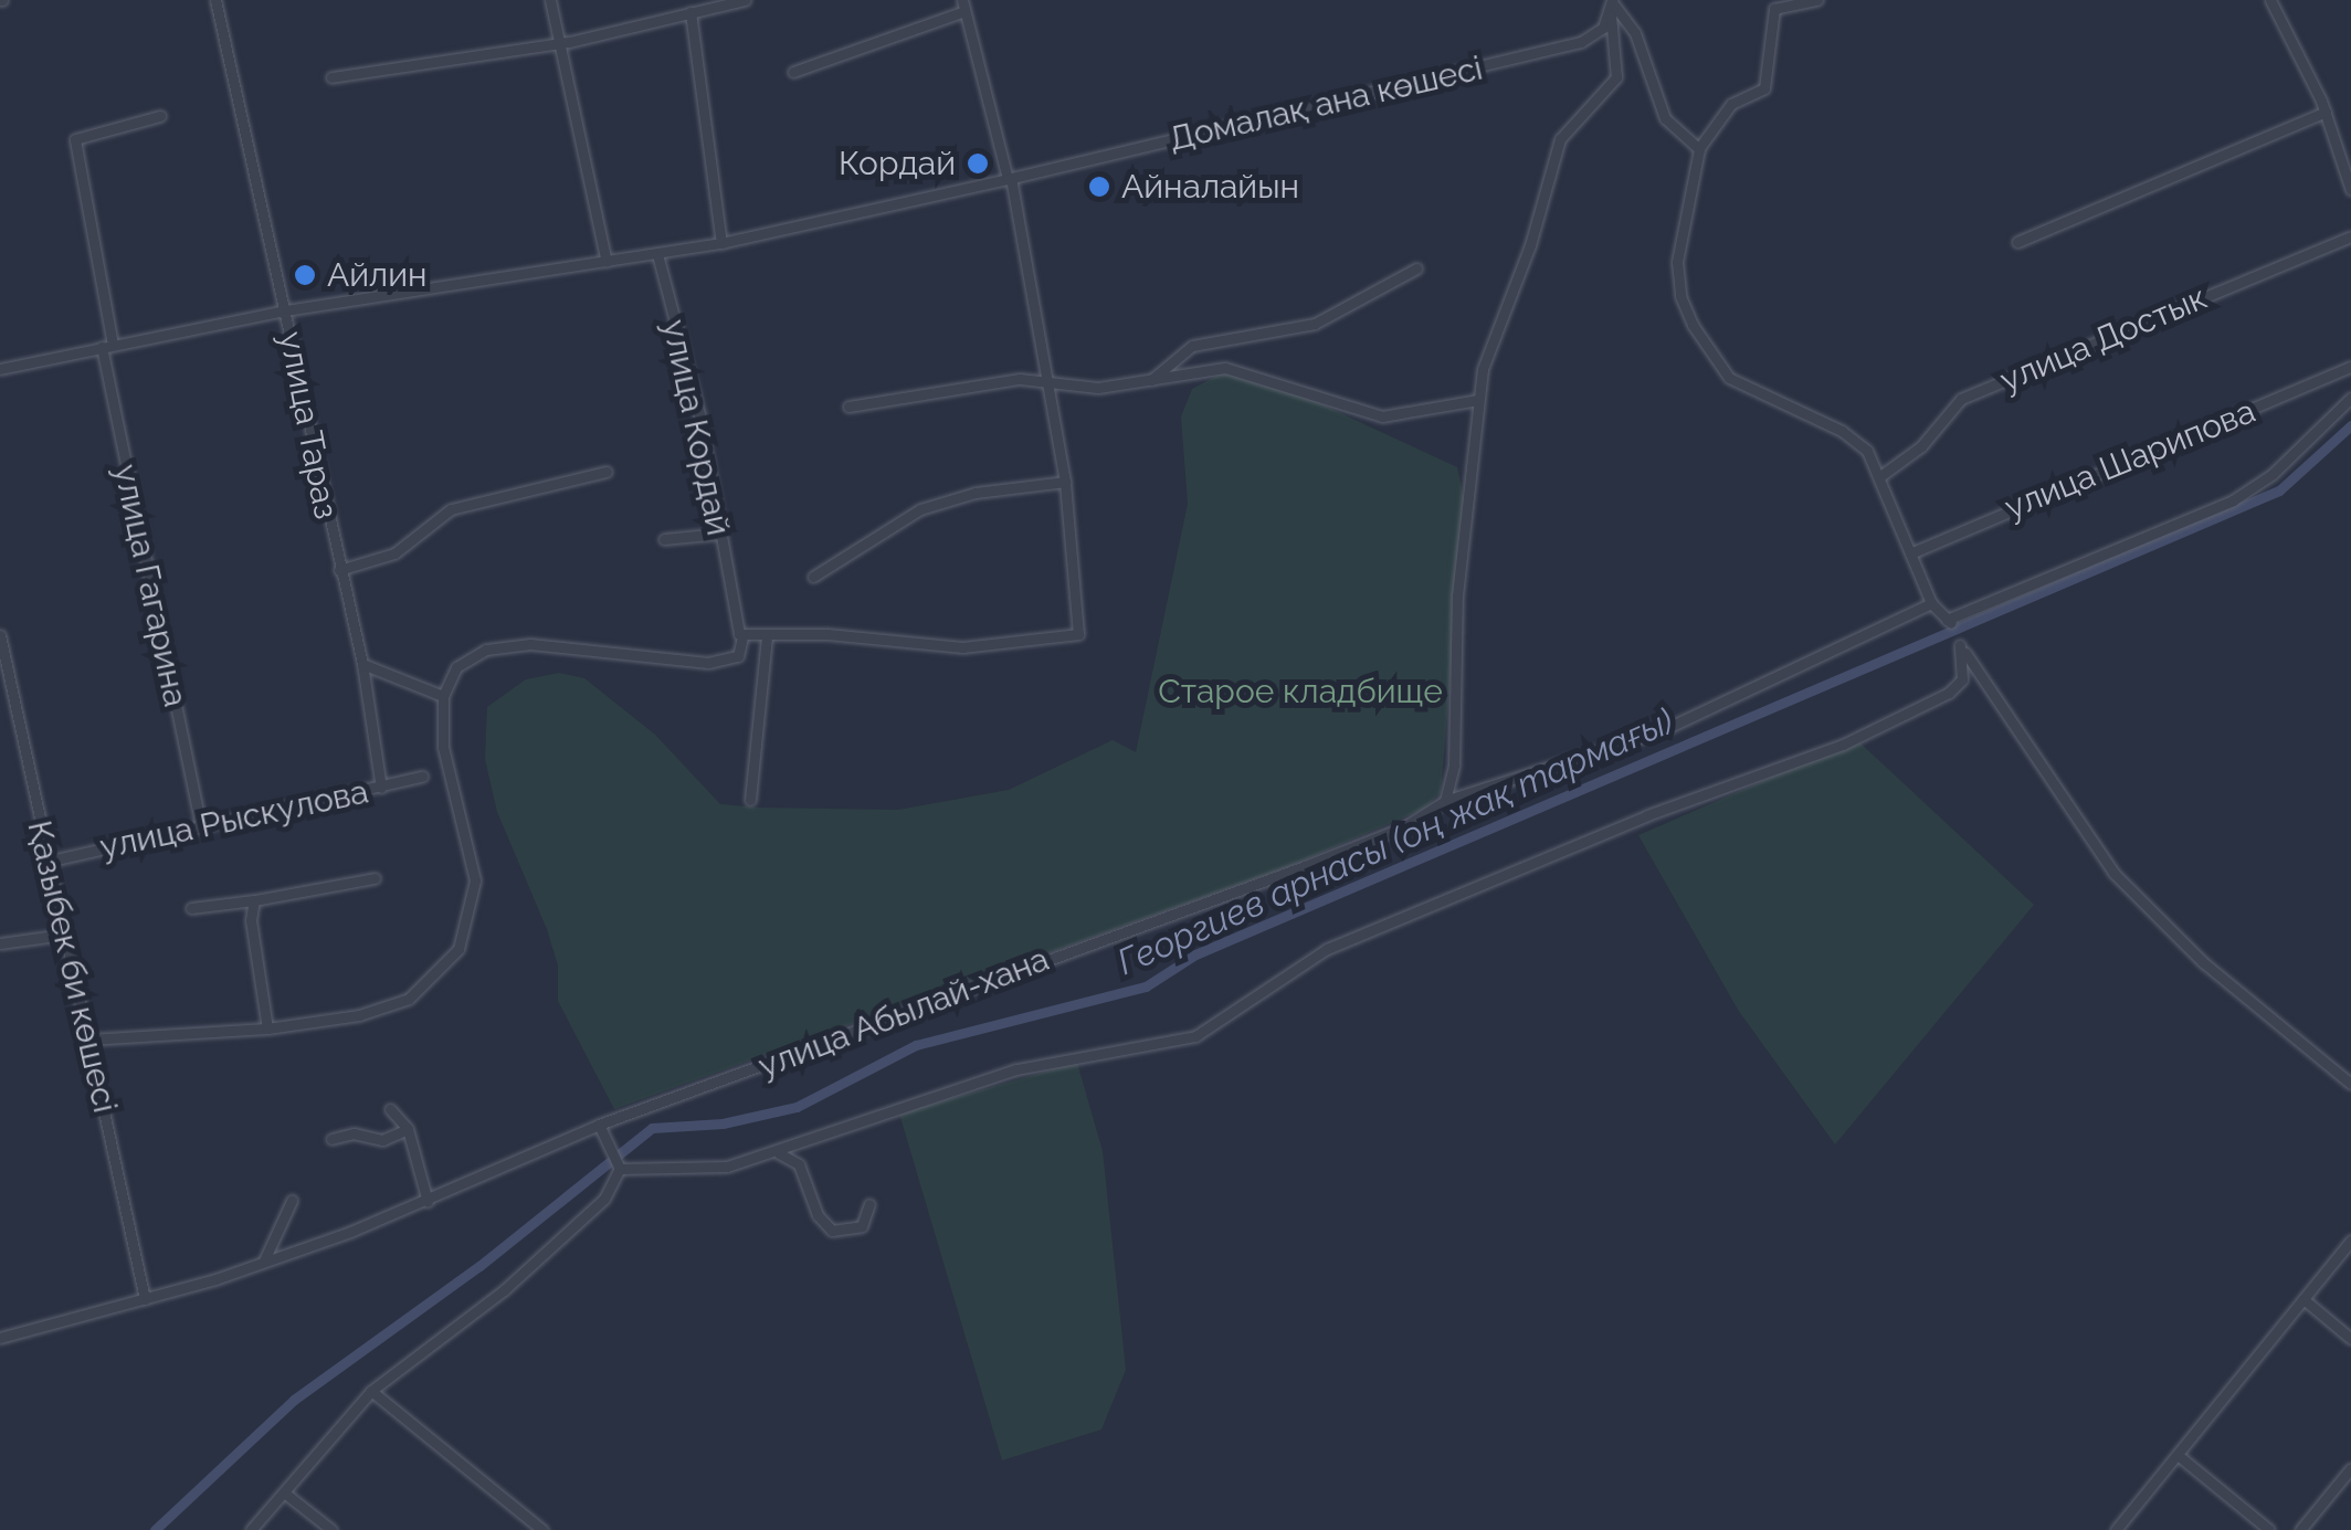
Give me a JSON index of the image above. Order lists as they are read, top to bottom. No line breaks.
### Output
{"streets":{"street":["Домалақ ана көшесі","улица Достык","улица Тараз","улица Кордай","улица Шарипова","улица Гагарина","улица Рыскулова","Қазыбек би көшесі","улица Абылай-хана"]},"crossings":[["Домалақ ана көшесі","улица Тараз"],["Домалақ ана көшесі","улица Кордай"],["Домалақ ана көшесі","улица Гагарина"],["улица Тараз","улица Рыскулова"],["улица Гагарина","улица Рыскулова"],["улица Рыскулова","Қазыбек би көшесі"],["Қазыбек би көшесі","улица Абылай-хана"]],"water":["Георгиев арнасы (оң жақ тармағы)"],"parks":["Старое кладбище"],"places":["Кордай","Айналайын","Айлин"]}
